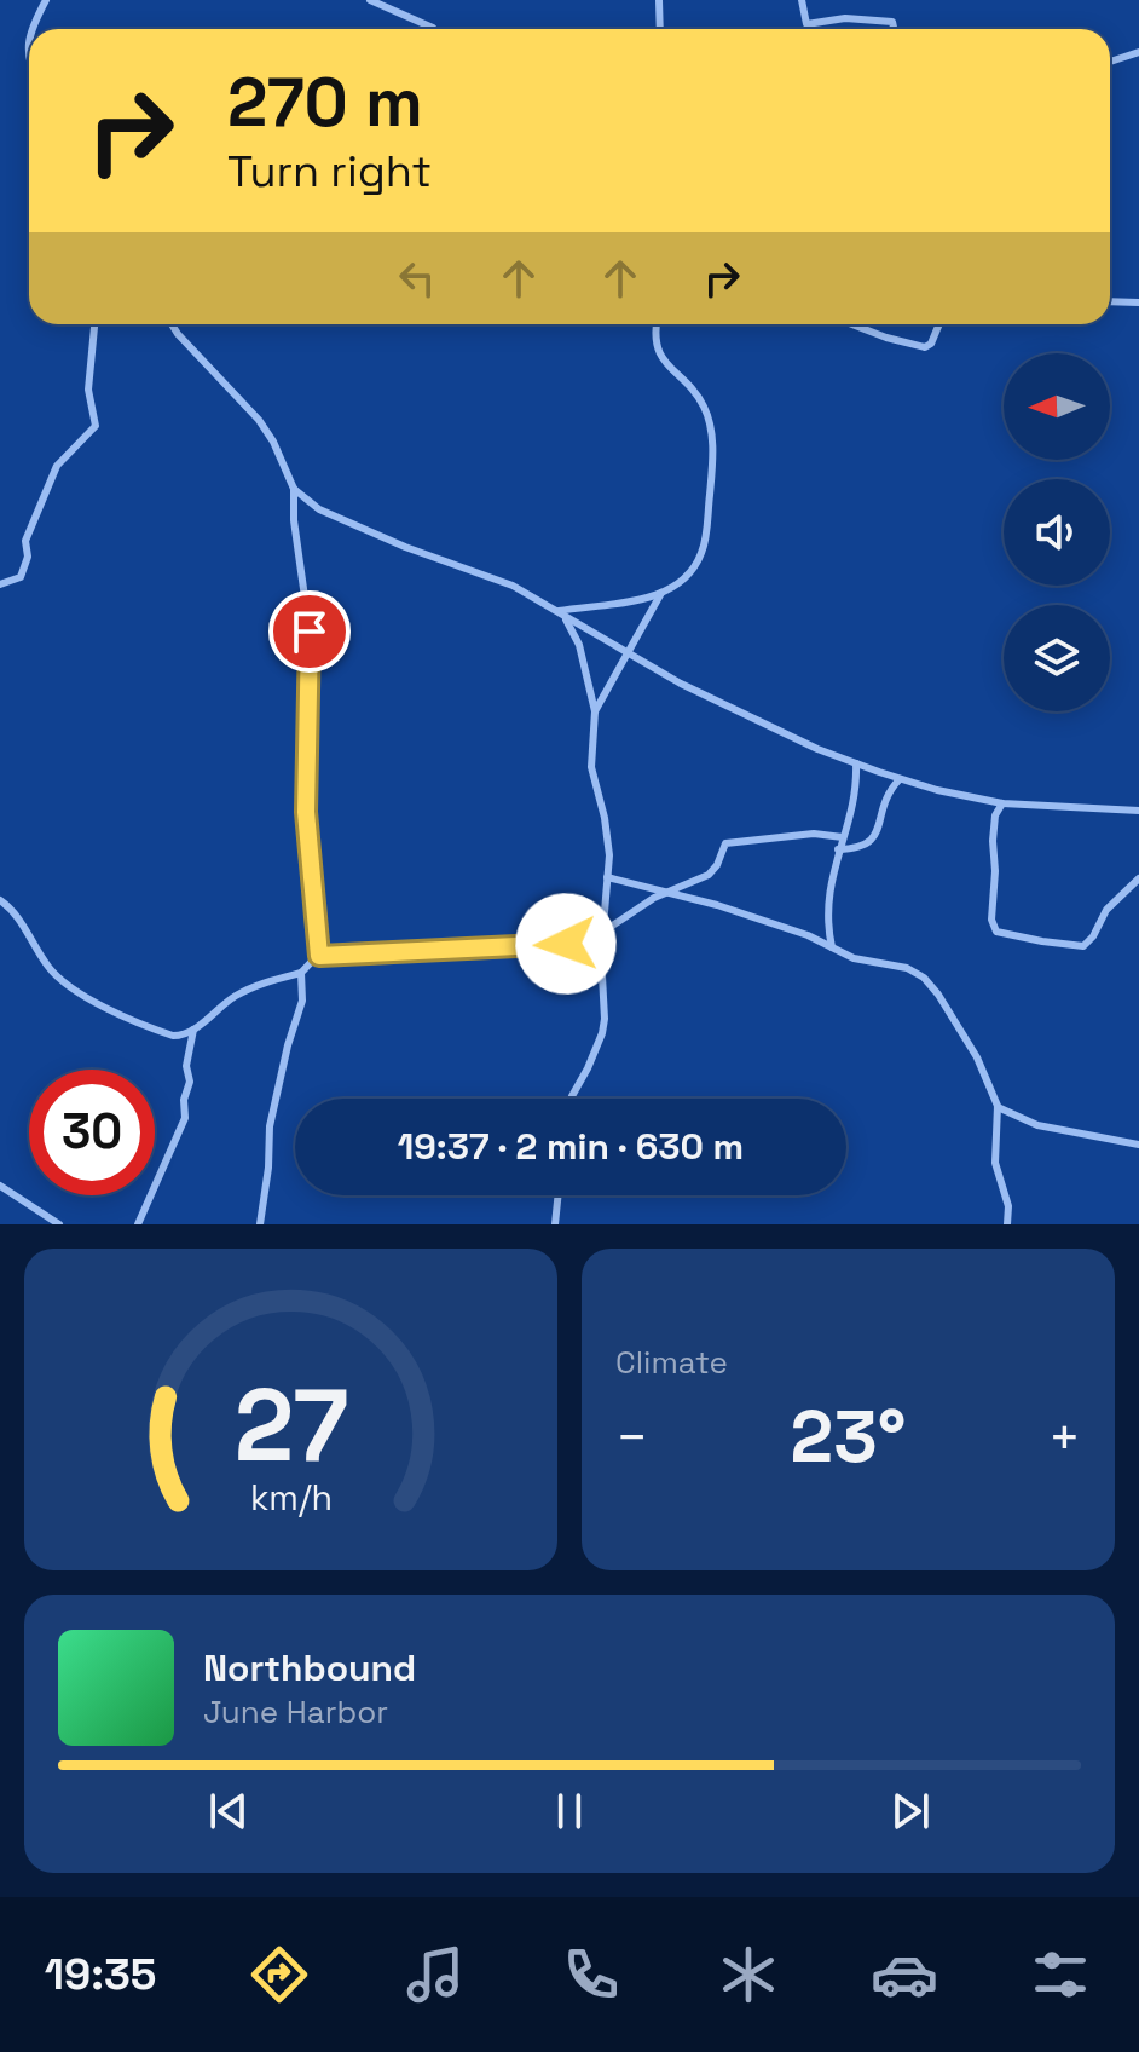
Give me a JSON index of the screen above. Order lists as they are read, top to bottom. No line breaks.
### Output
{"north":"left","page":{"turn":["270 m","Turn right"],"limit":"30","trip":"19:37 · 2 min · 630 m","tile":"Climate","heat":["−","23°","+"],"song":["Northbound","June Harbor"],"tabs":"19:35","gauge":["27","km/h"]}}
